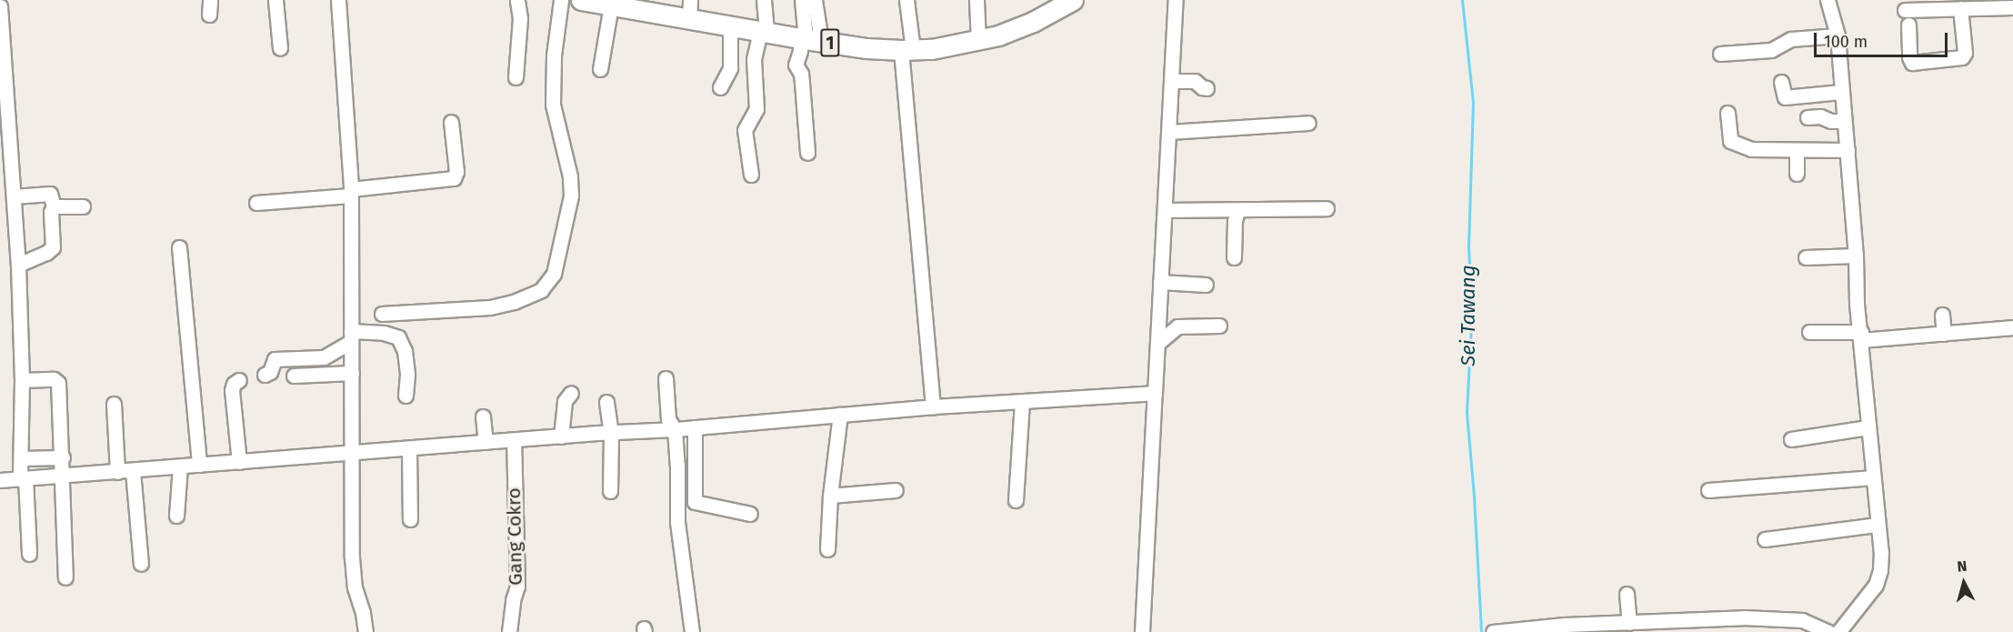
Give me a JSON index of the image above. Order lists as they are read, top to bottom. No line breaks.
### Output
{"streets":{"highway":["1"],"street":["Gang Cokro"]},"water":["Sei Tawang"],"scale_bar":"100 m","north":"top"}
